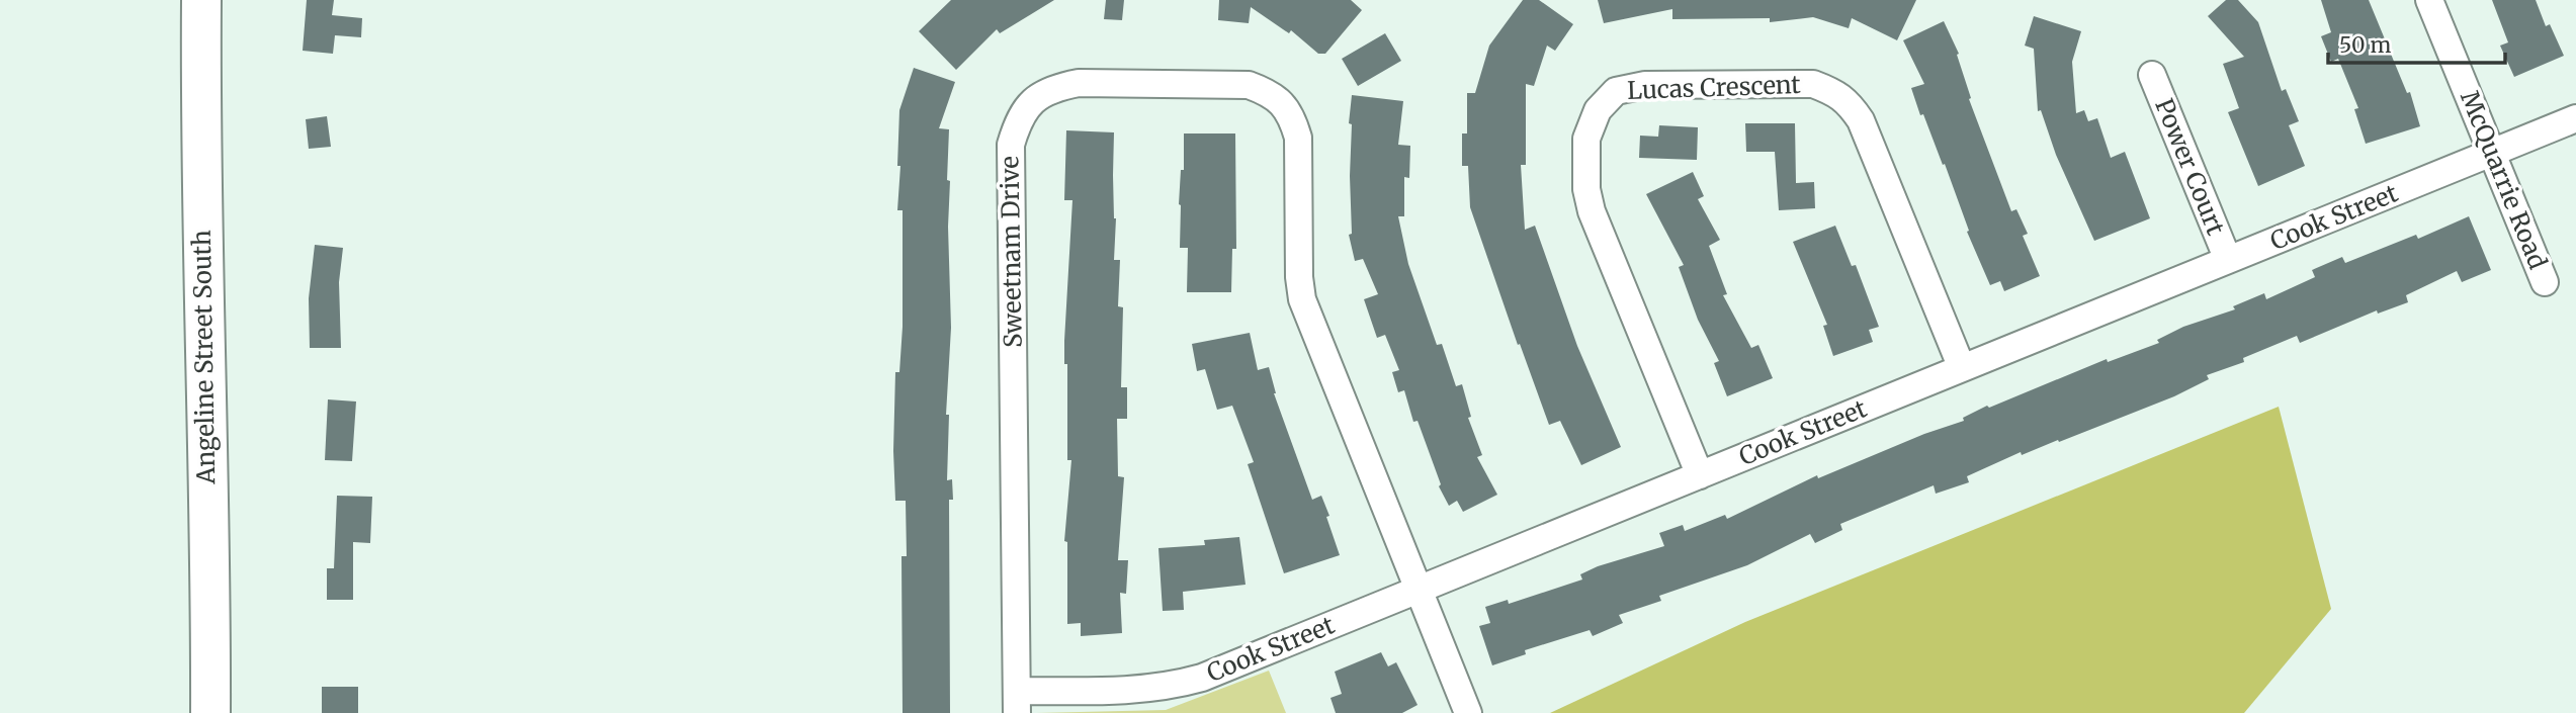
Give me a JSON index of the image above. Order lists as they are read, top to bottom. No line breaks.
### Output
{"streets":{"main road":["Angeline Street South"],"street":["Lucas Crescent","Power Court","McQuarrie Road","Cook Street","Sweetnam Drive"]},"crossings":[["Lucas Crescent","Cook Street"],["Power Court","Cook Street"],["McQuarrie Road","Cook Street"],["Cook Street","Sweetnam Drive"]],"scale_bar":"50 m"}
